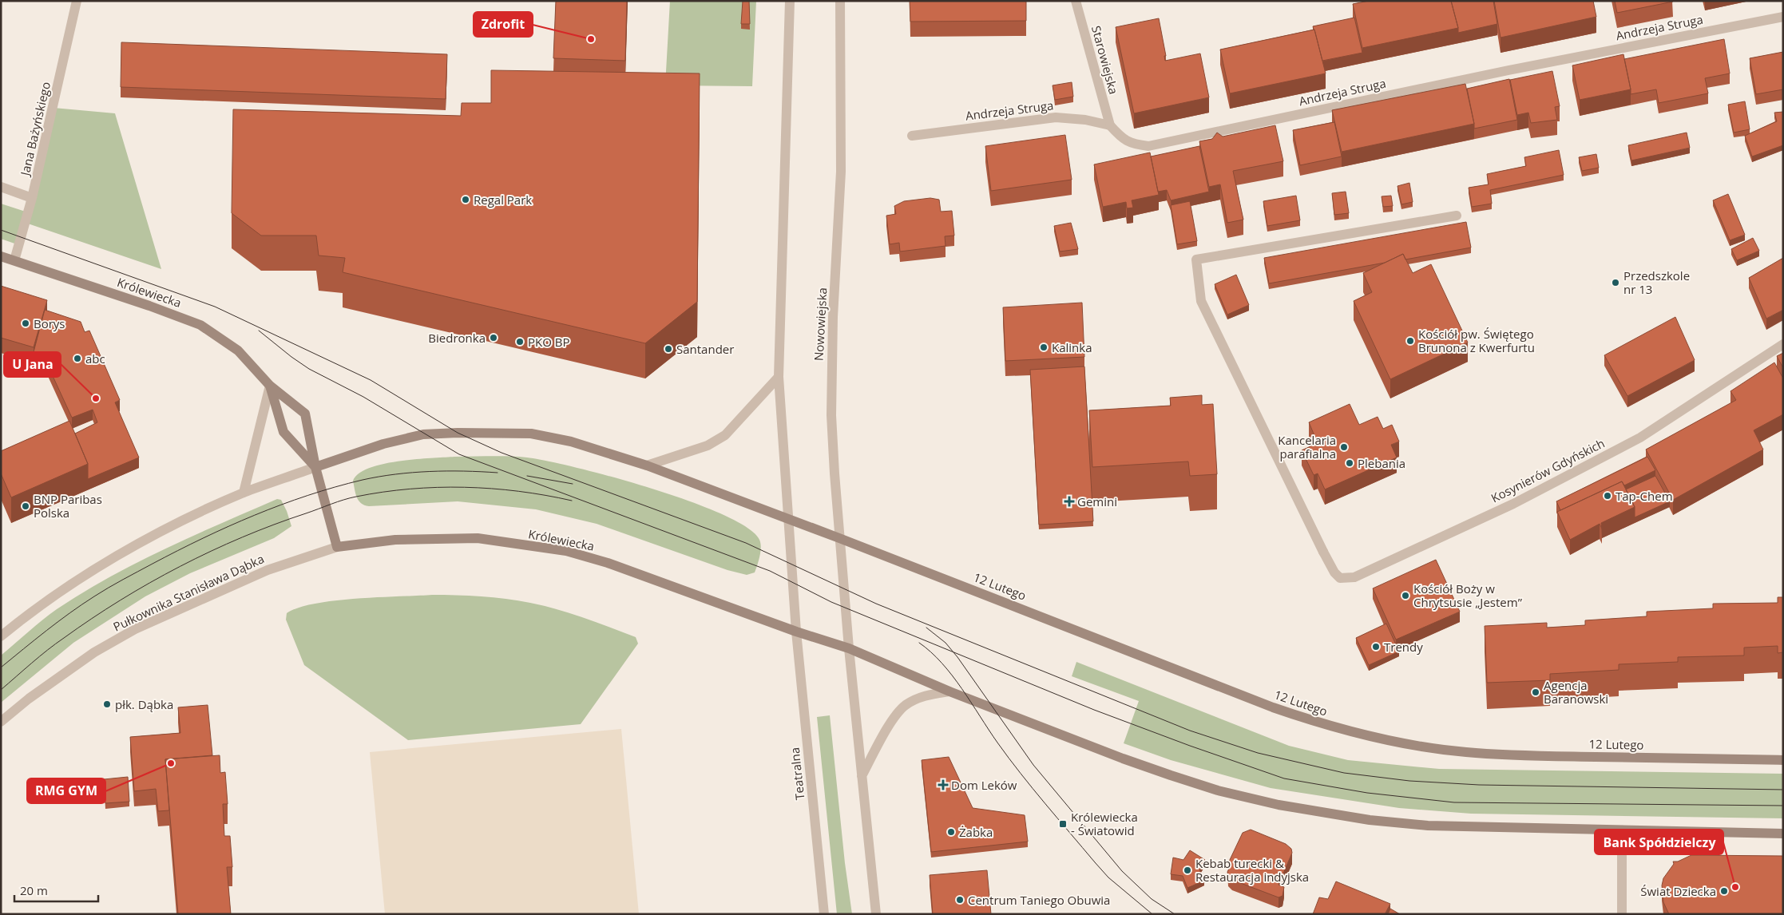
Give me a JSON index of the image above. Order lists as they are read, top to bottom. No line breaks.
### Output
{"streets":{"main road":["Królewiecka","12 Lutego"],"street":["Andrzeja Struga","Starowiejska","Jana Bażyńskiego","Nowowiejska","Kosynierów Gdyńskich","Pułkownika Stanisława Dąbka","Teatralna"]},"crossings":[["Andrzeja Struga","Starowiejska"],["Jana Bażyńskiego","Królewiecka"],["Królewiecka","Nowowiejska"],["Królewiecka","Pułkownika Stanisława Dąbka"],["Królewiecka","Teatralna"],["Nowowiejska","12 Lutego"]],"places":{"other":["Zdrofit","Regal Park","Przedszkole nr 13","Borys","Biedronka","Kościół pw. Świętego Brunona z Kwerfurtu","PKO BP","Kalinka","Santander","abc","U Jana","Kancelaria parafialna","Plebania","Tap-Chem","BNP Paribas Polska","Kościół Boży w Chrytsusie „Jestem”","Trendy","Agencja Baranowski","płk. Dąbka","RMG GYM","Żabka","Kebab turecki & Restauracja indyjska","Bank Spółdzielczy","Świat Dziecka","Centrum Taniego Obuwia"],"health":["Gemini","Dom Leków"],"transit":["Królewiecka - Światowid"]},"scale_bar":"20 m"}
